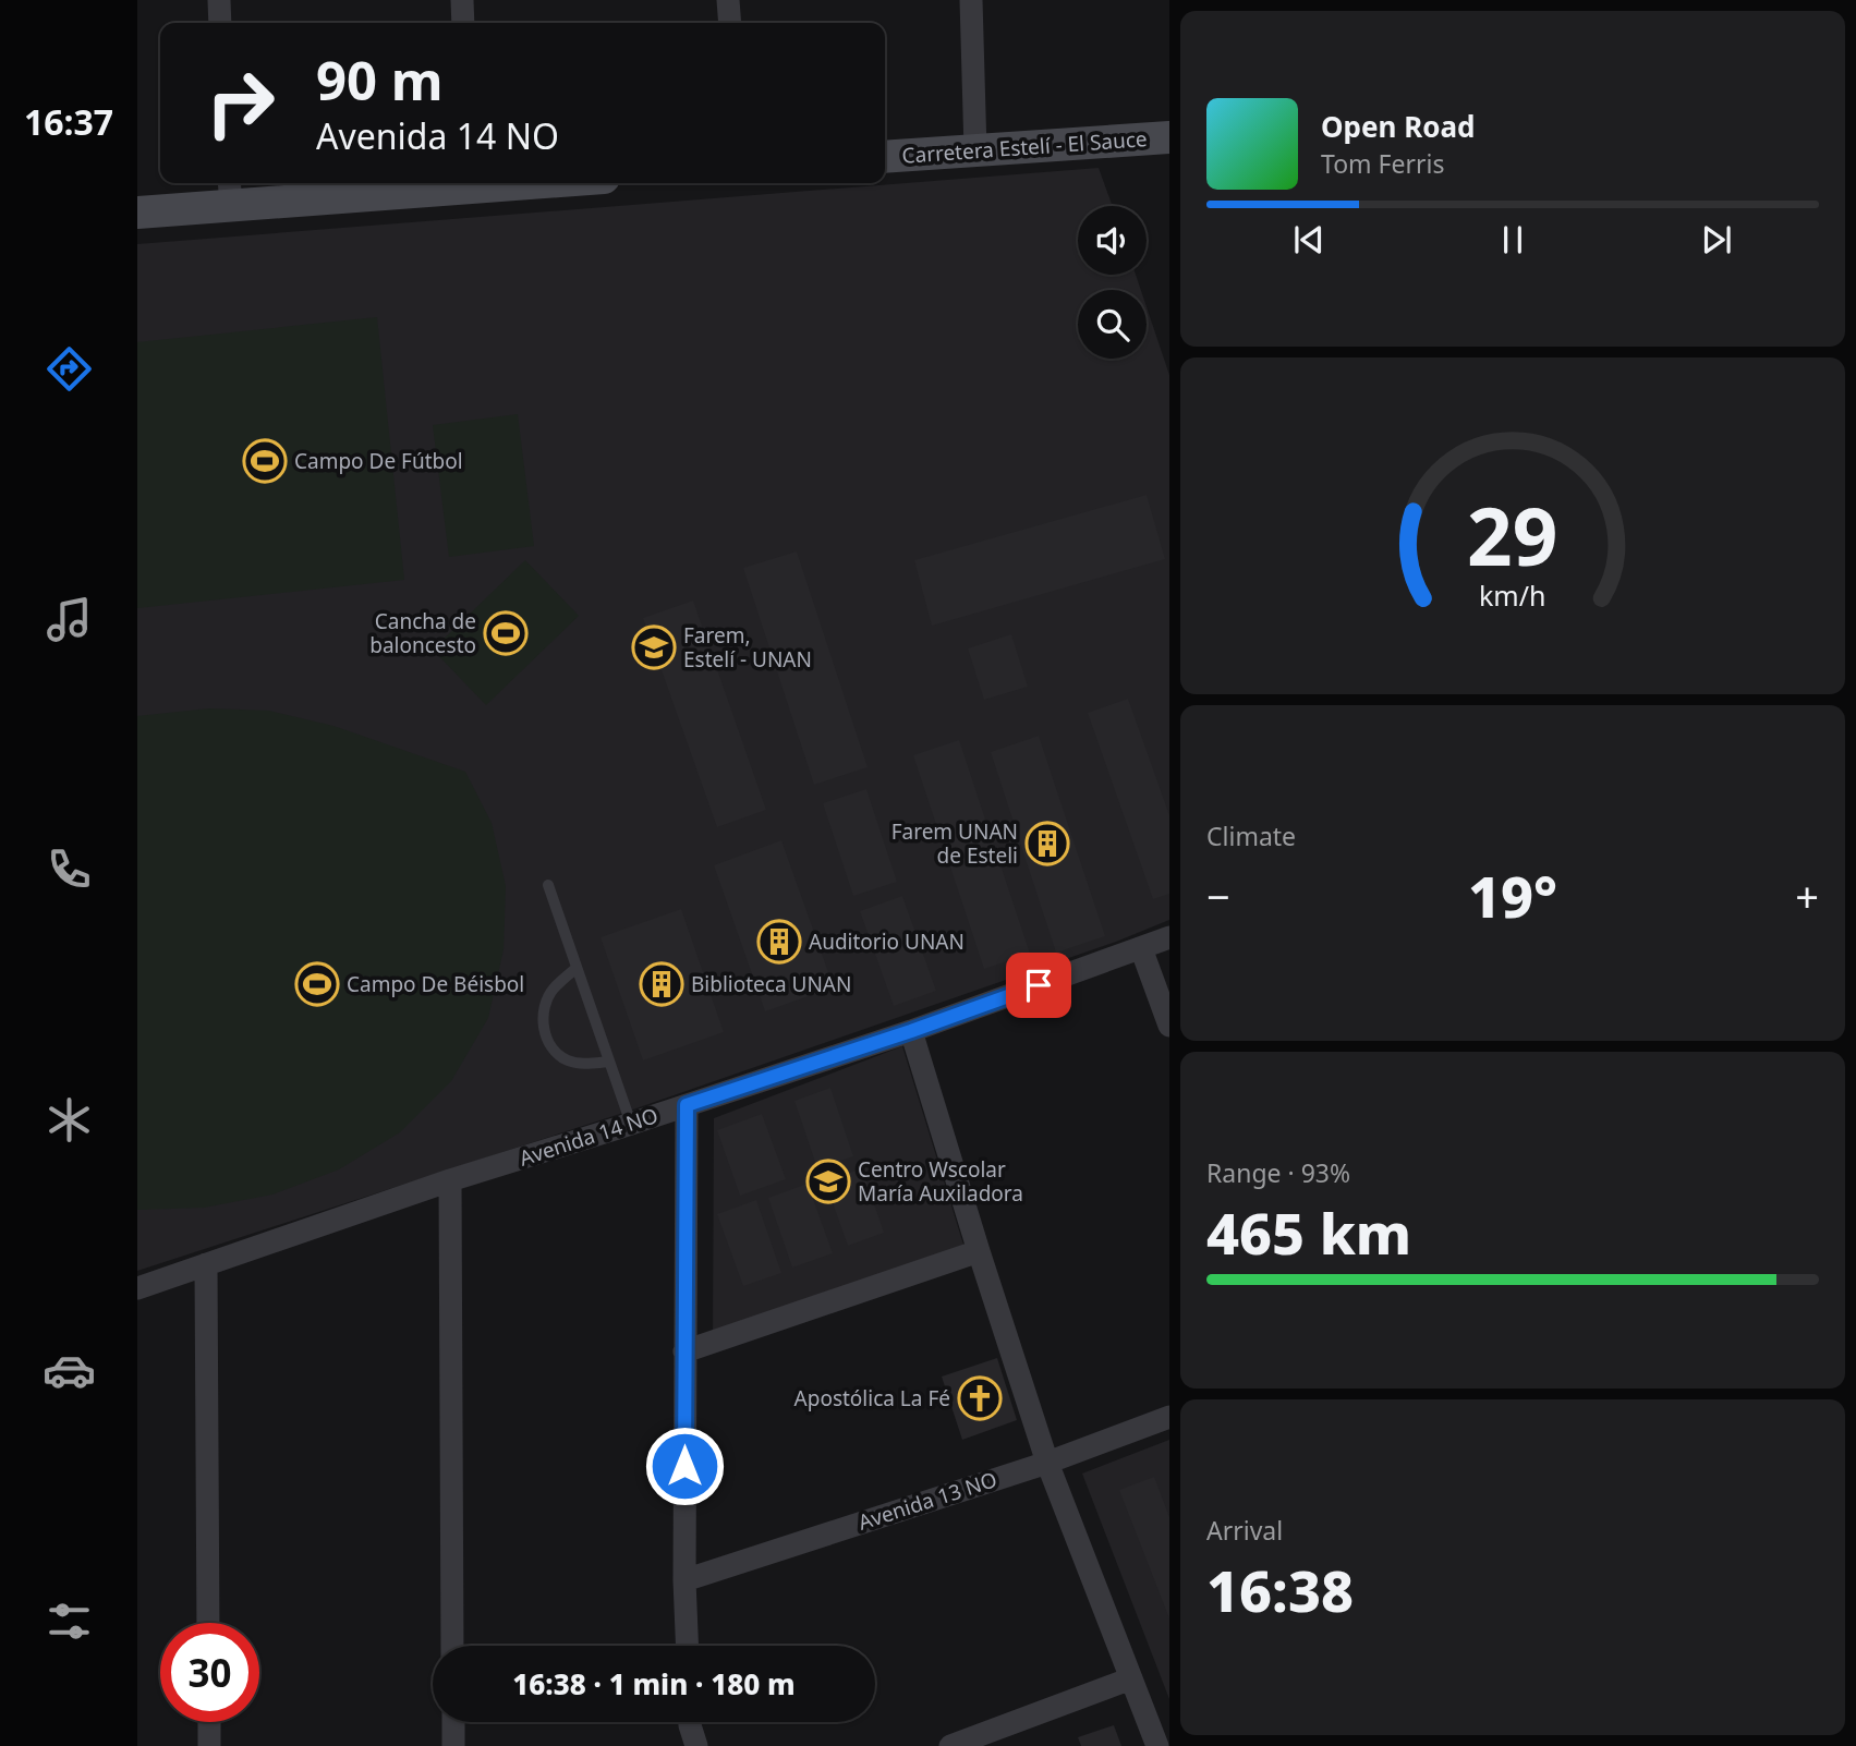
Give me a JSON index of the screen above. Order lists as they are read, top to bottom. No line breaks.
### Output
{"streets":{"street":["Carretera Estelí - El Sauce","Avenida 14 NO","Avenida 13 NO"]},"places":{"sports":["Campo De Fútbol","Cancha de baloncesto","Campo De Béisbol"],"school or university":["Farem, Estelí - UNAN","Centro Wscolar María Auxiladora"],"building":["Farem UNAN de Esteli","Auditorio UNAN","Biblioteca UNAN"],"church":["Apostólica La Fé"]},"page":{"tabs":"16:37","turn":["90 m","Avenida 14 NO"],"song":["Open Road","Tom Ferris"],"tile":["Climate",["Range · 93%","465 km"],["Arrival","16:38"]],"heat":["−","19°","+"],"limit":"30","trip":"16:38 · 1 min · 180 m","gauge":["29","km/h"]}}
